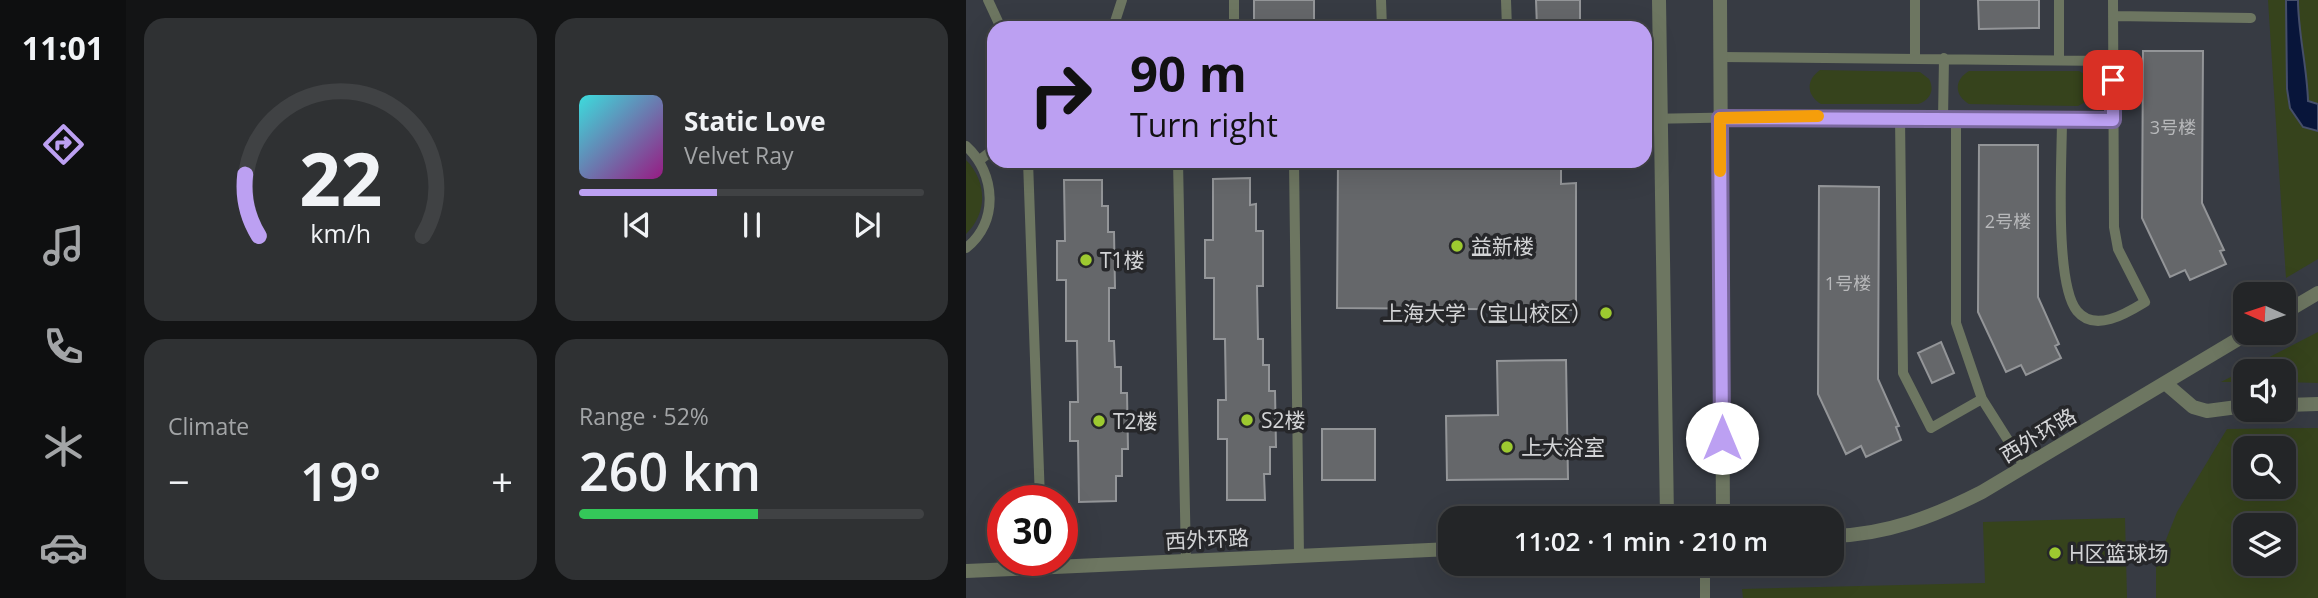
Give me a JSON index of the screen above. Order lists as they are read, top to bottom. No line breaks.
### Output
{"streets":{"street":["西外环路"]},"places":["益新楼","T1楼","上海大学（宝山校区）","S2楼","T2楼","上大浴室","H区篮球场"],"house_numbers":["3号楼","2号楼","1号楼"],"north":"left","page":{"tabs":"11:01","turn":["90 m","Turn right"],"song":["Static Love","Velvet Ray"],"tile":["Climate",["Range · 52%","260 km"]],"heat":["−","19°","+"],"limit":"30","trip":"11:02 · 1 min · 210 m","gauge":["22","km/h"]}}
